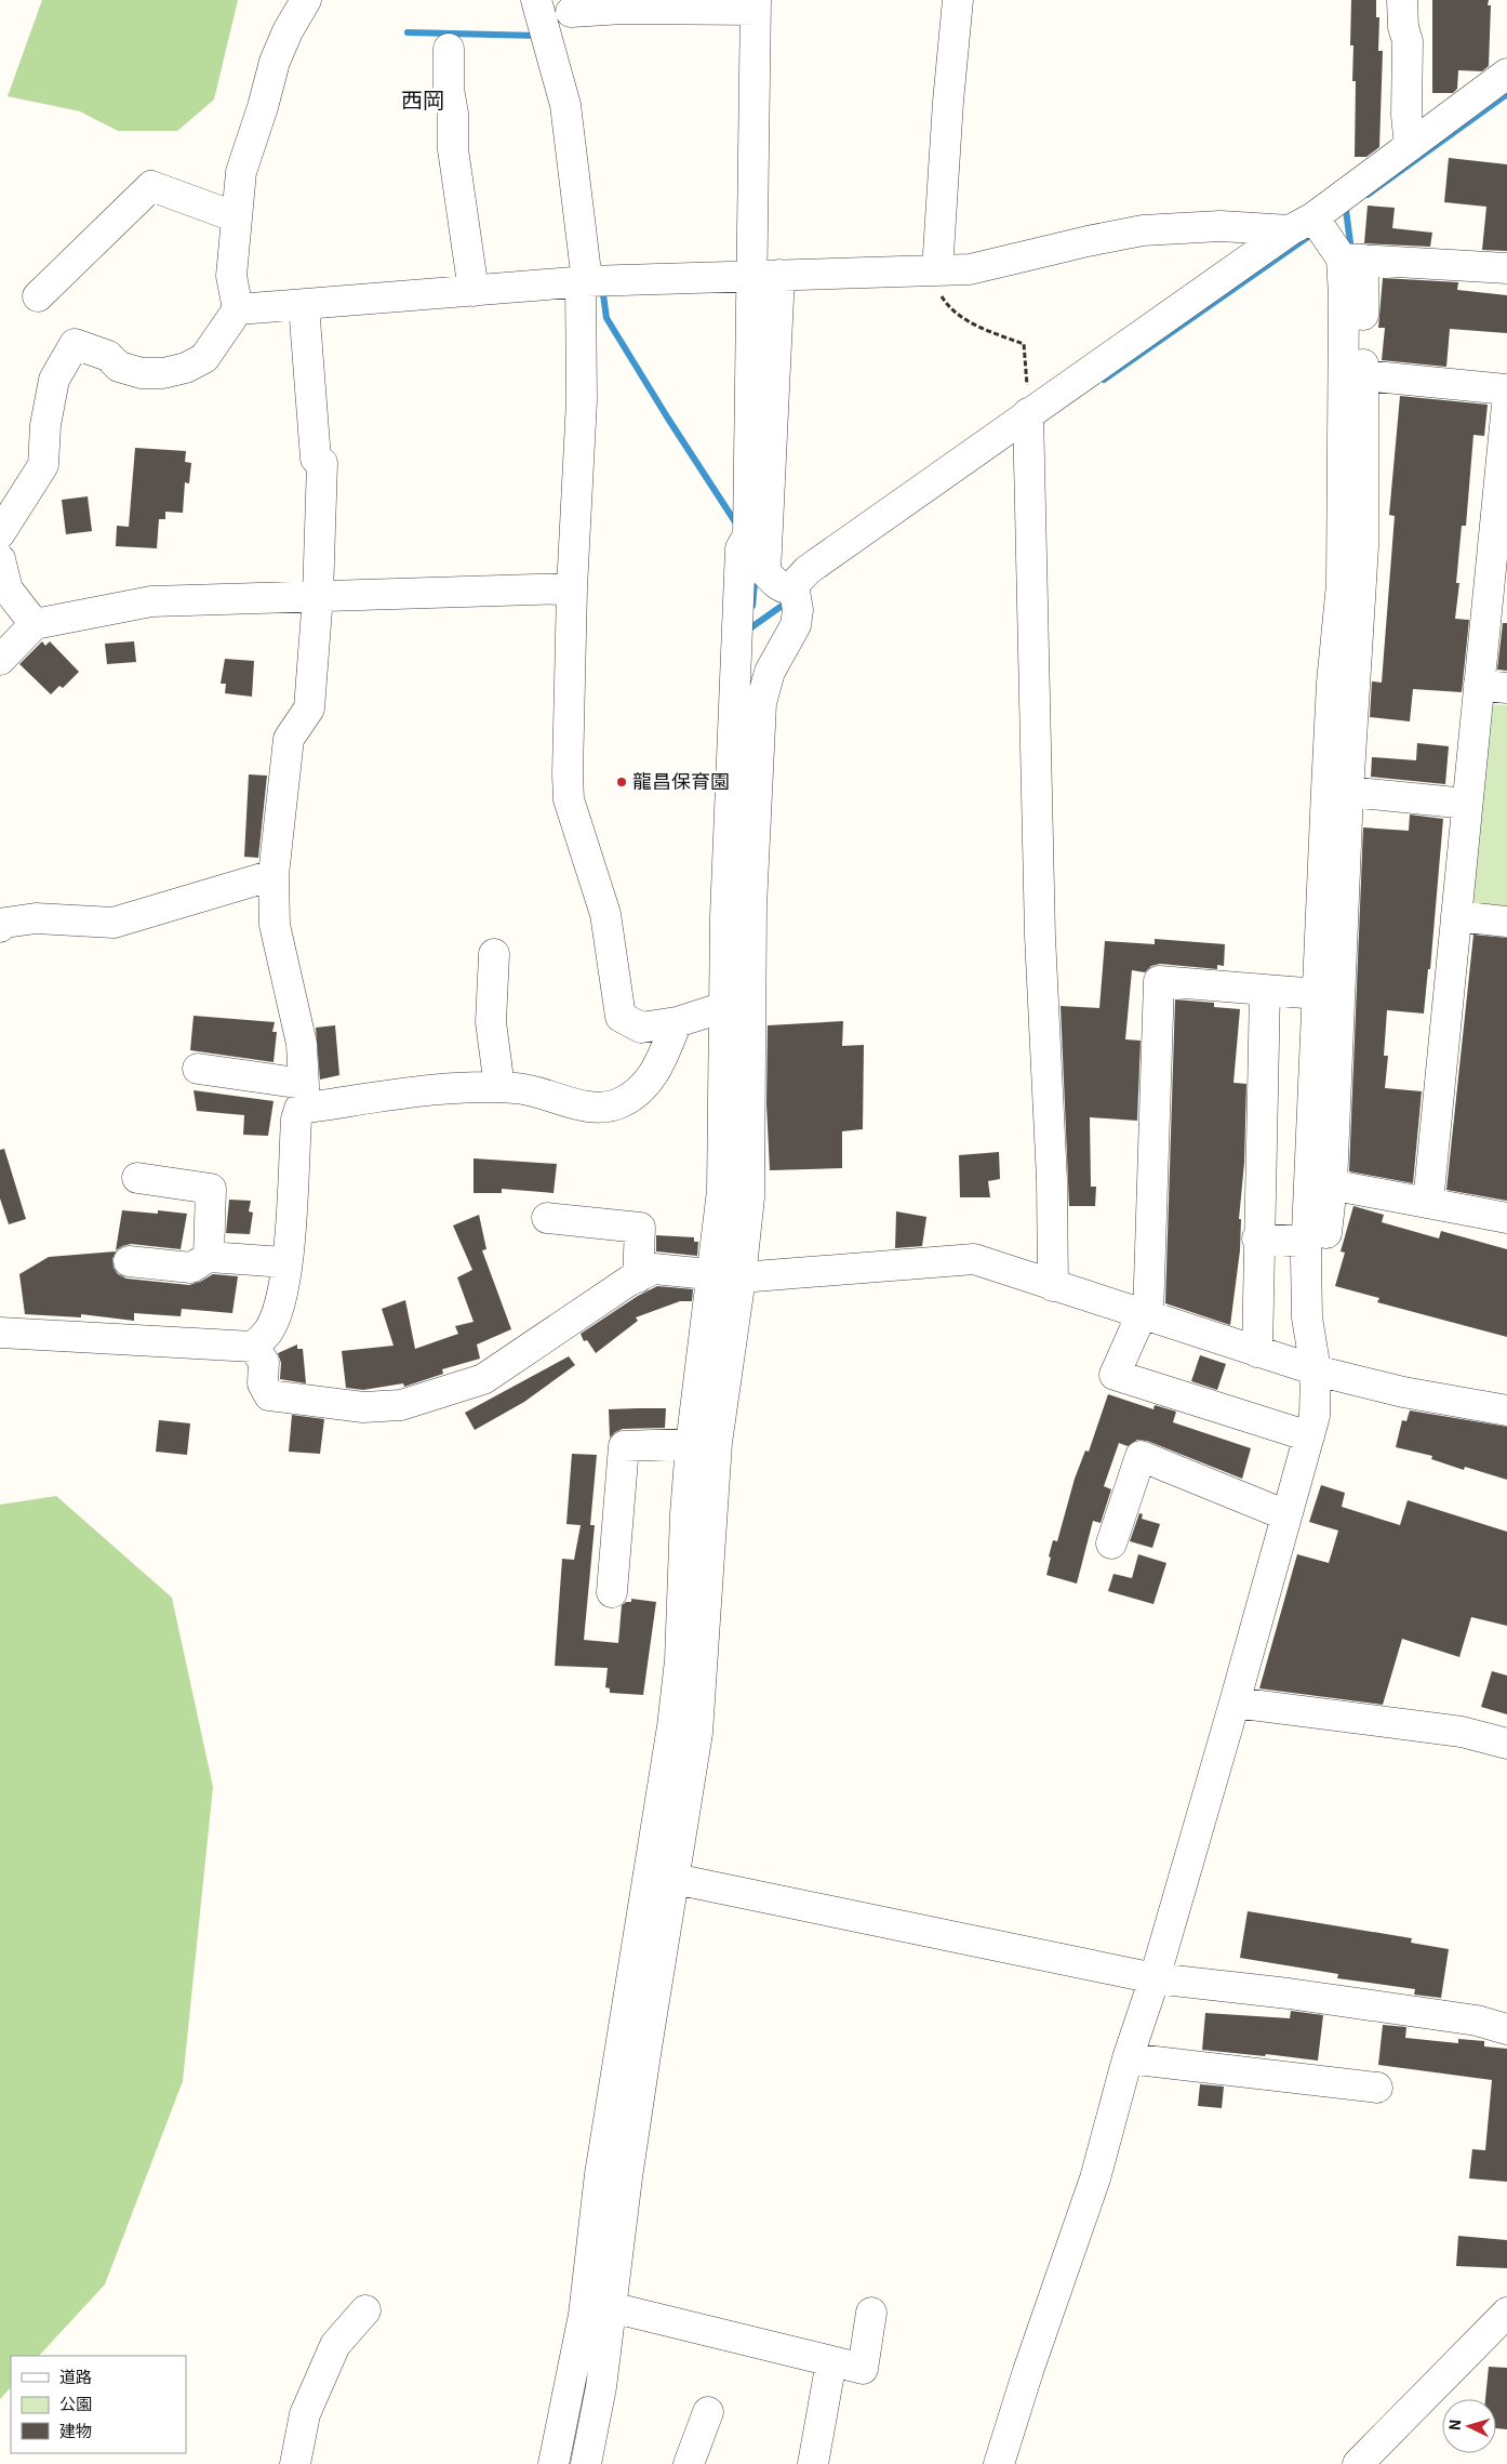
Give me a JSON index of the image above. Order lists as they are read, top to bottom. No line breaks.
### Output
{"districts":["西岡"],"places":["龍昌保育園"],"legend":["道路","公園","建物"],"north":"left"}
